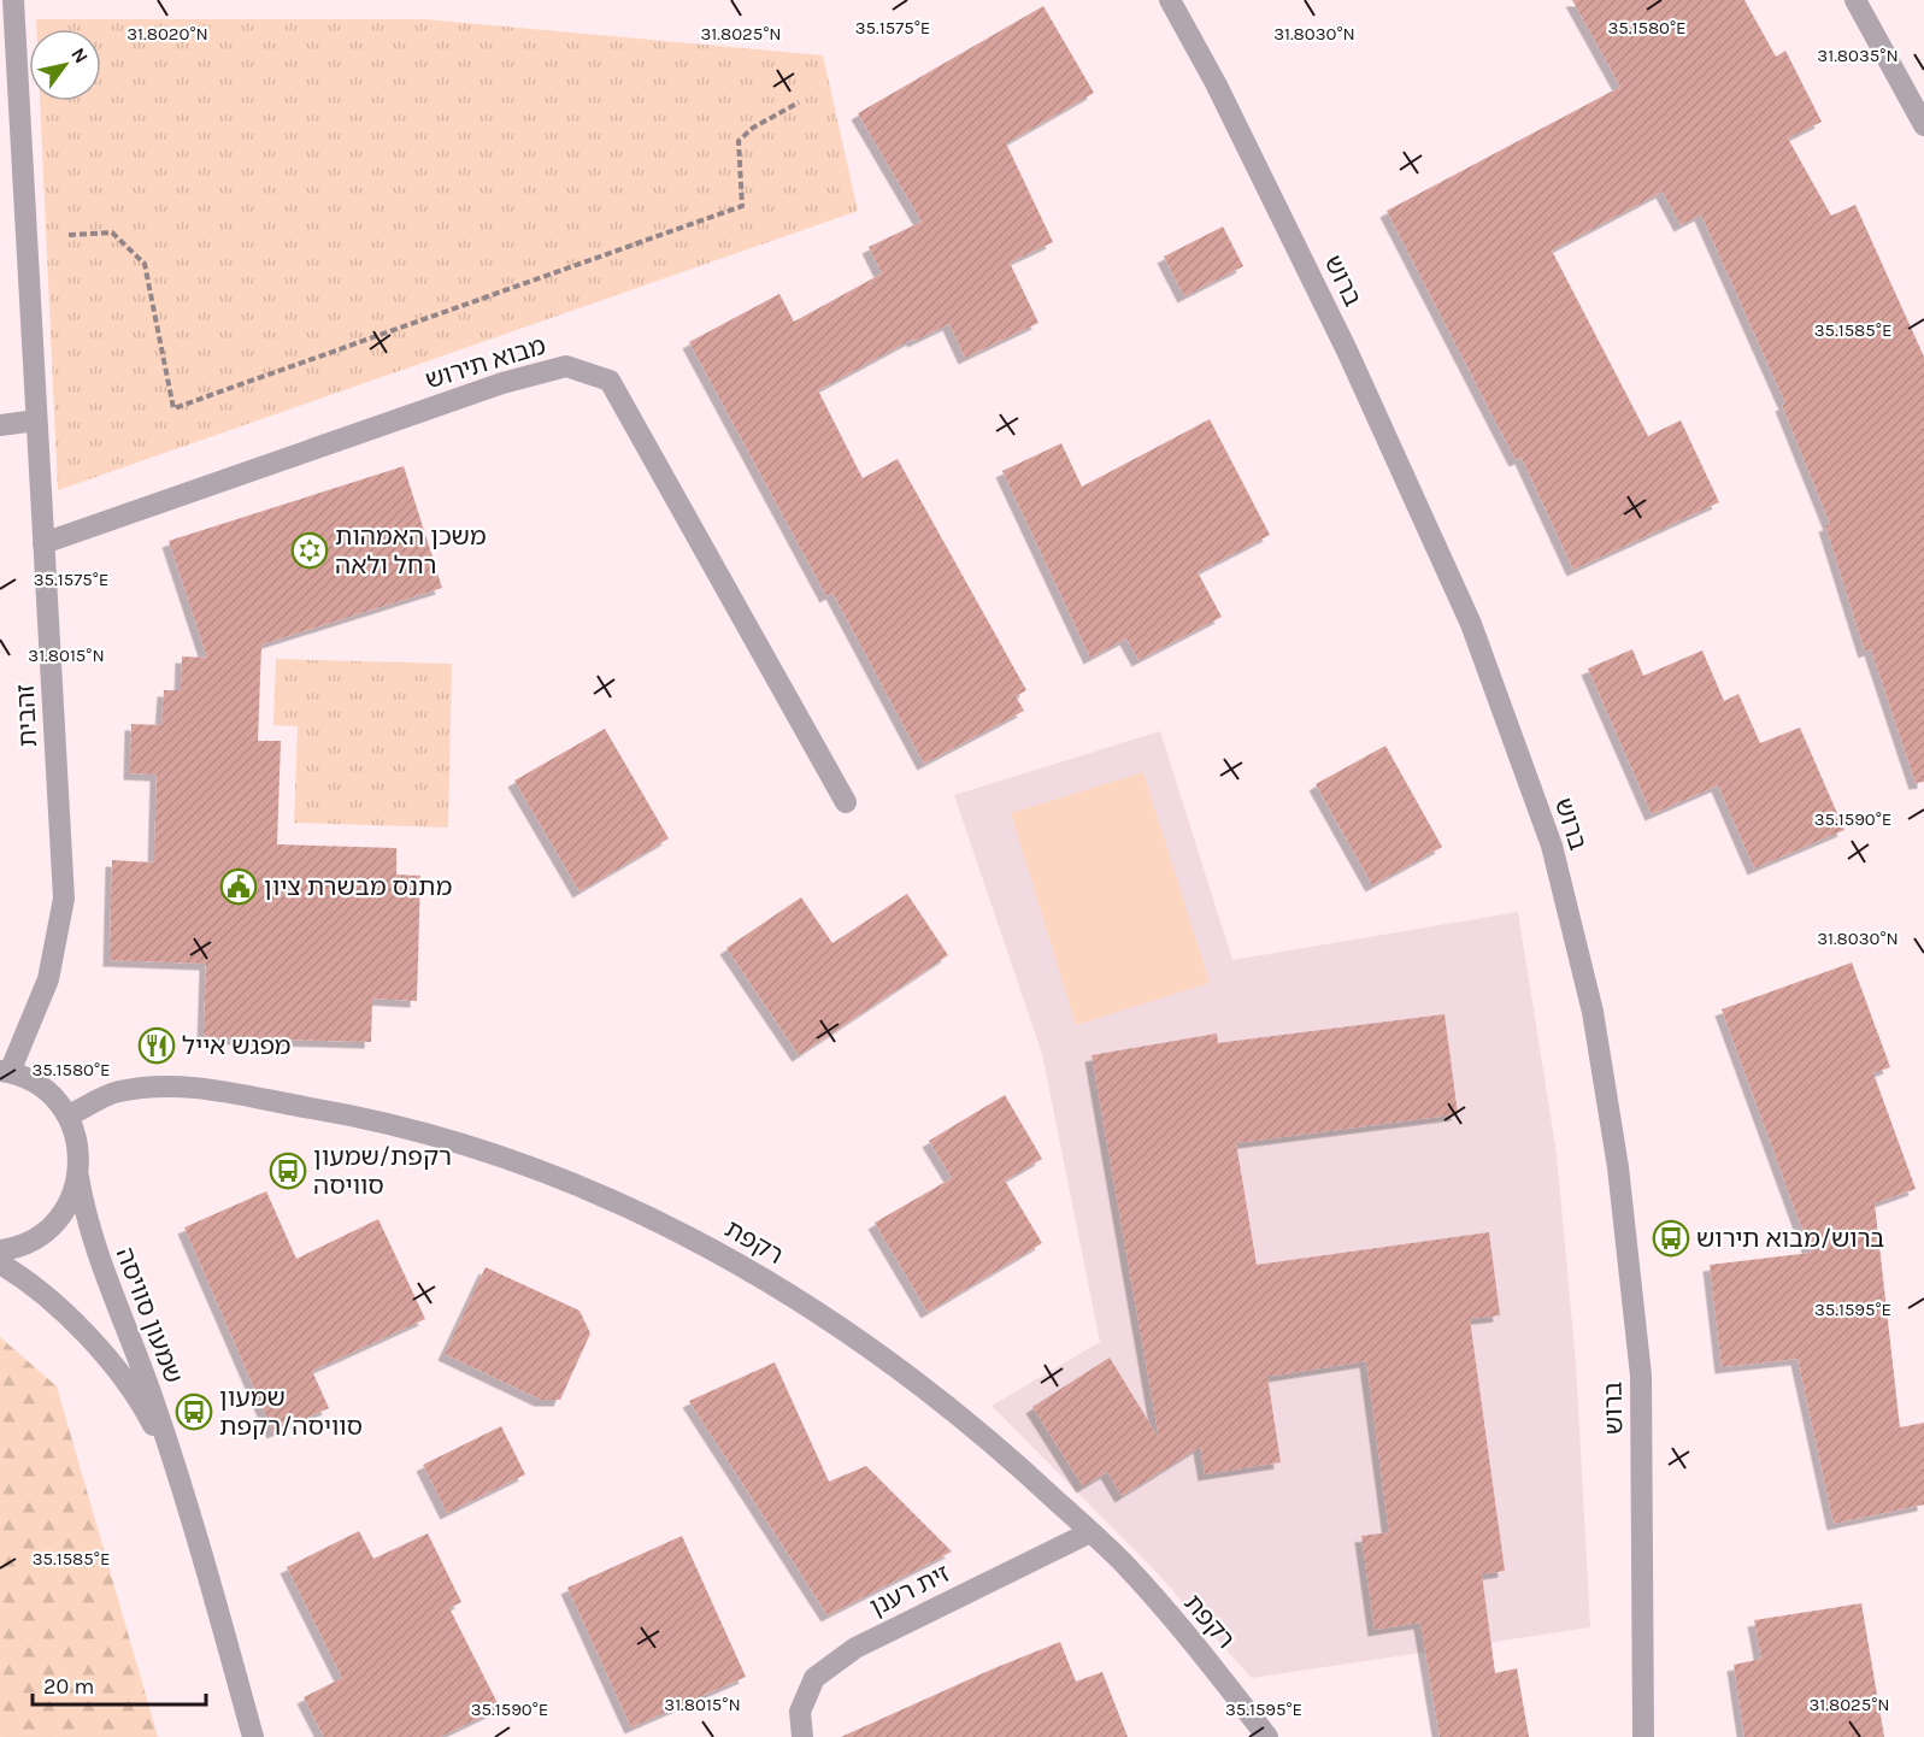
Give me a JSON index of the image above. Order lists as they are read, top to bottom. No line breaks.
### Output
{"streets":{"street":["ברוש","מבוא תירוש","זהבית","רקפת","שמעון סוויסה","זית רענן"]},"crossings":[["מבוא תירוש","זהבית"],["רקפת","שמעון סוויסה"],["רקפת","זית רענן"]],"places":{"synagogue":["משכן האמהות רחל ולאה"],"public building":["מתנס מבשרת ציון"],"restaurant":["מפגש אייל"],"bus stop":["רקפת/שמעון סוויסה","ברוש/מבוא תירוש","שמעון סוויסה/רקפת"]},"scale_bar":"20 m","north":"top right","coordinates":["35.1575°E","35.1580°E","31.8020°N","31.8025°N","31.8030°N","31.8035°N","35.1585°E","31.8015°N","35.1590°E","35.1595°E"]}
